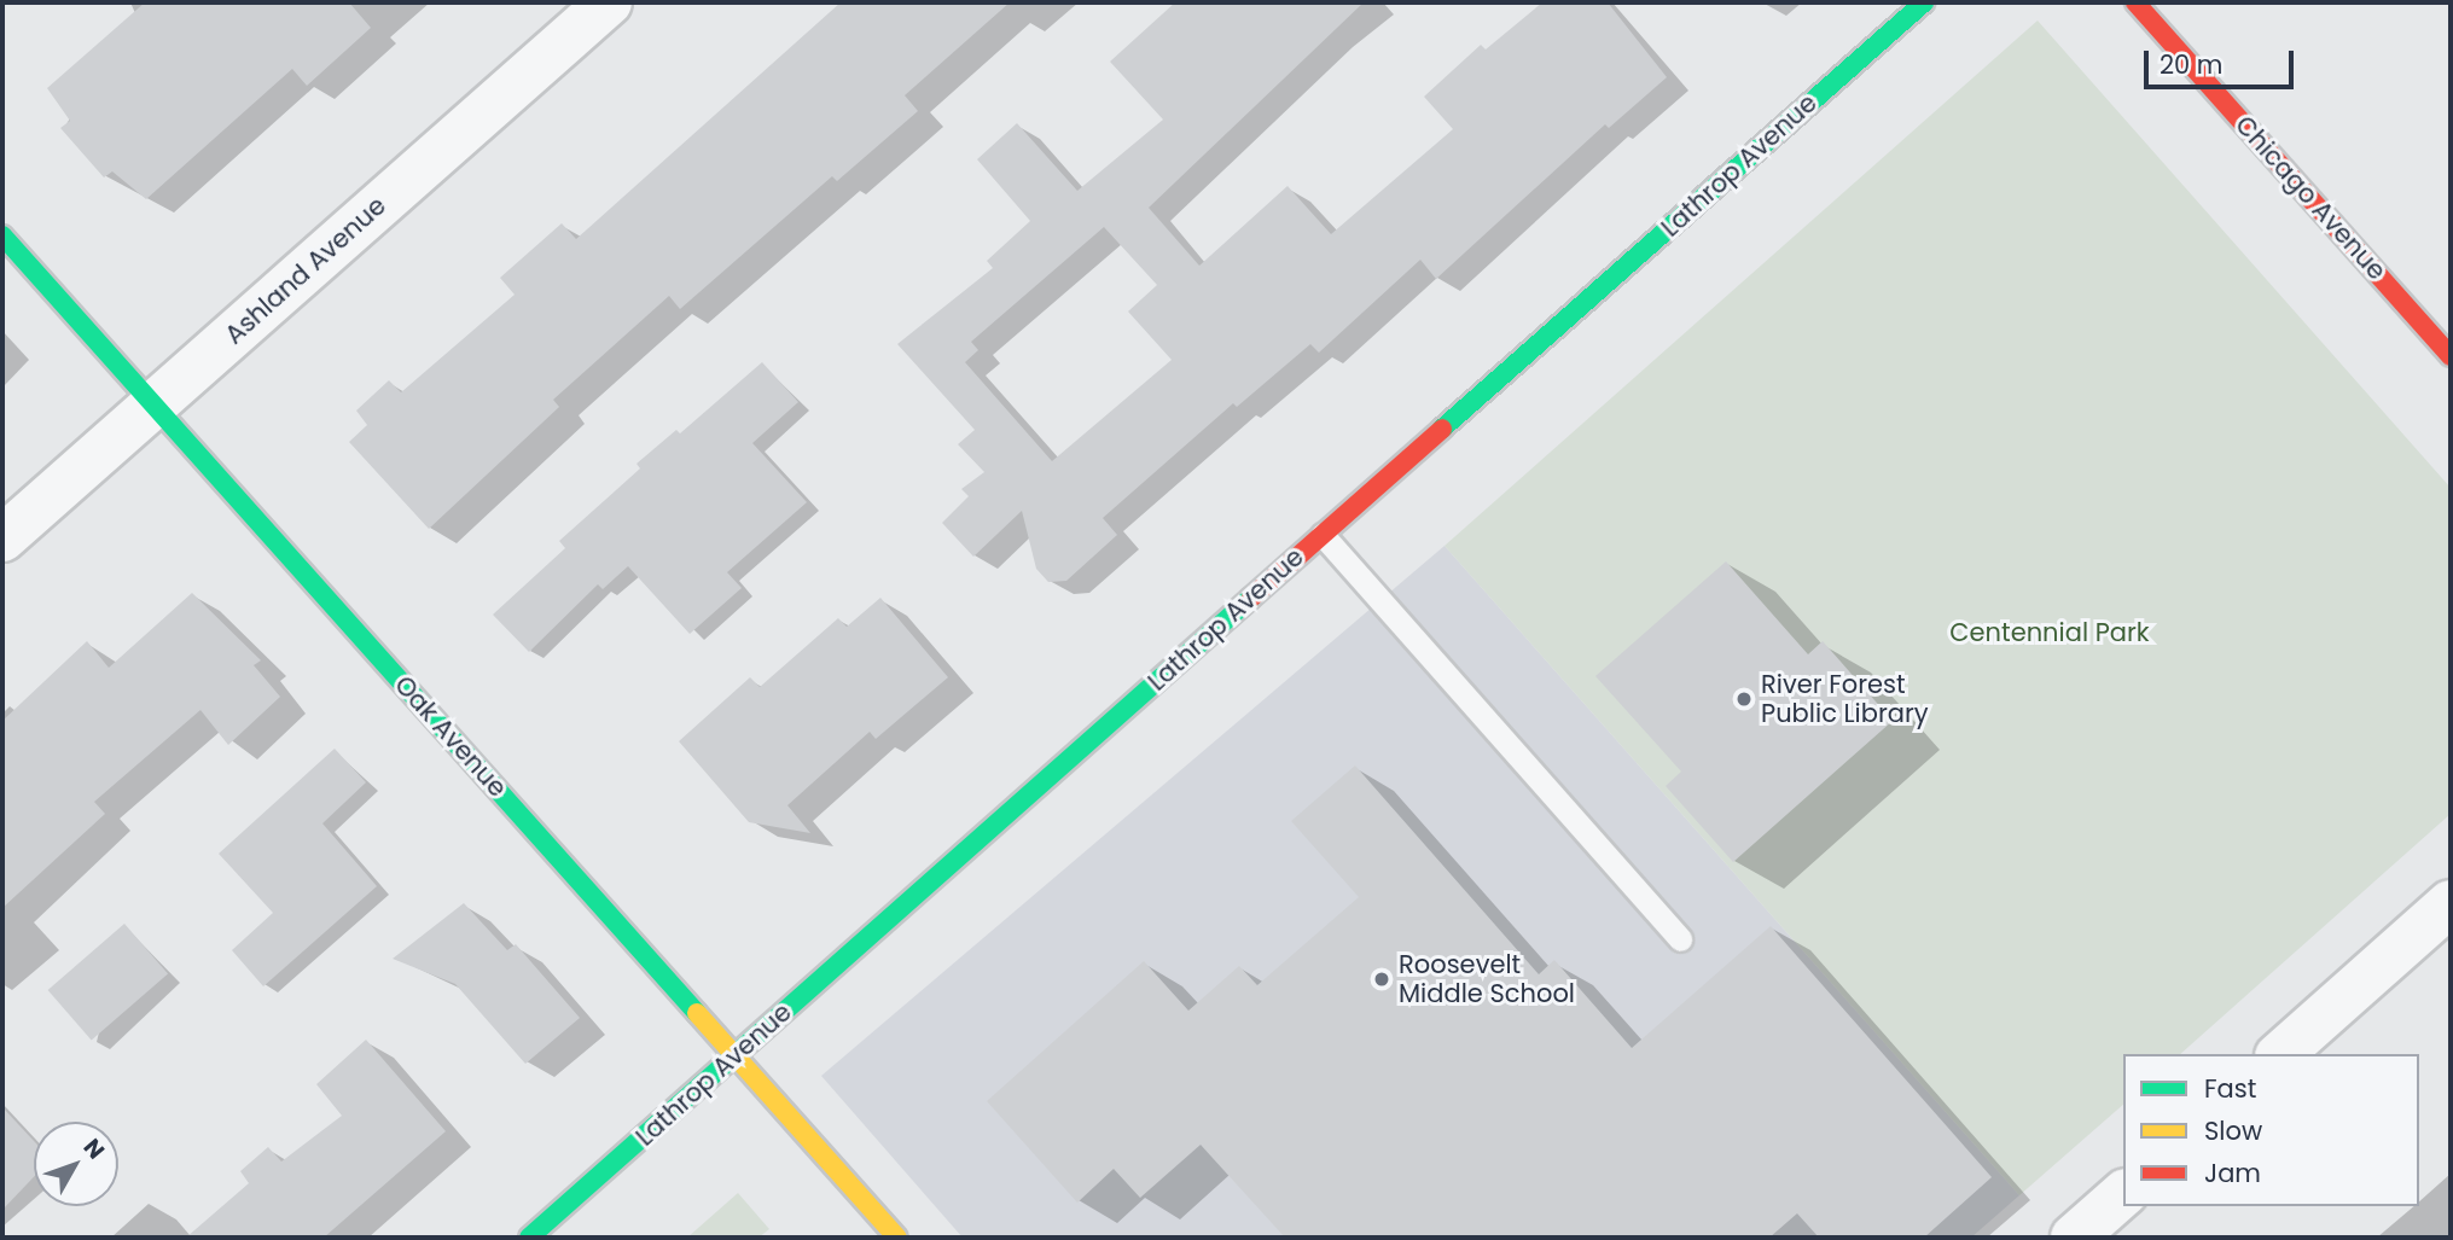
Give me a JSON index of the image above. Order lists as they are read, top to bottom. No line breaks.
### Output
{"streets":{"street":["Lathrop Avenue","Chicago Avenue","Ashland Avenue","Oak Avenue"]},"crossings":[["Lathrop Avenue","Oak Avenue"],["Ashland Avenue","Oak Avenue"]],"parks":["Centennial Park"],"places":["River Forest Public Library","Roosevelt Middle School"],"legend":["Fast","Slow","Jam"],"scale_bar":"20 m","north":"top right"}
